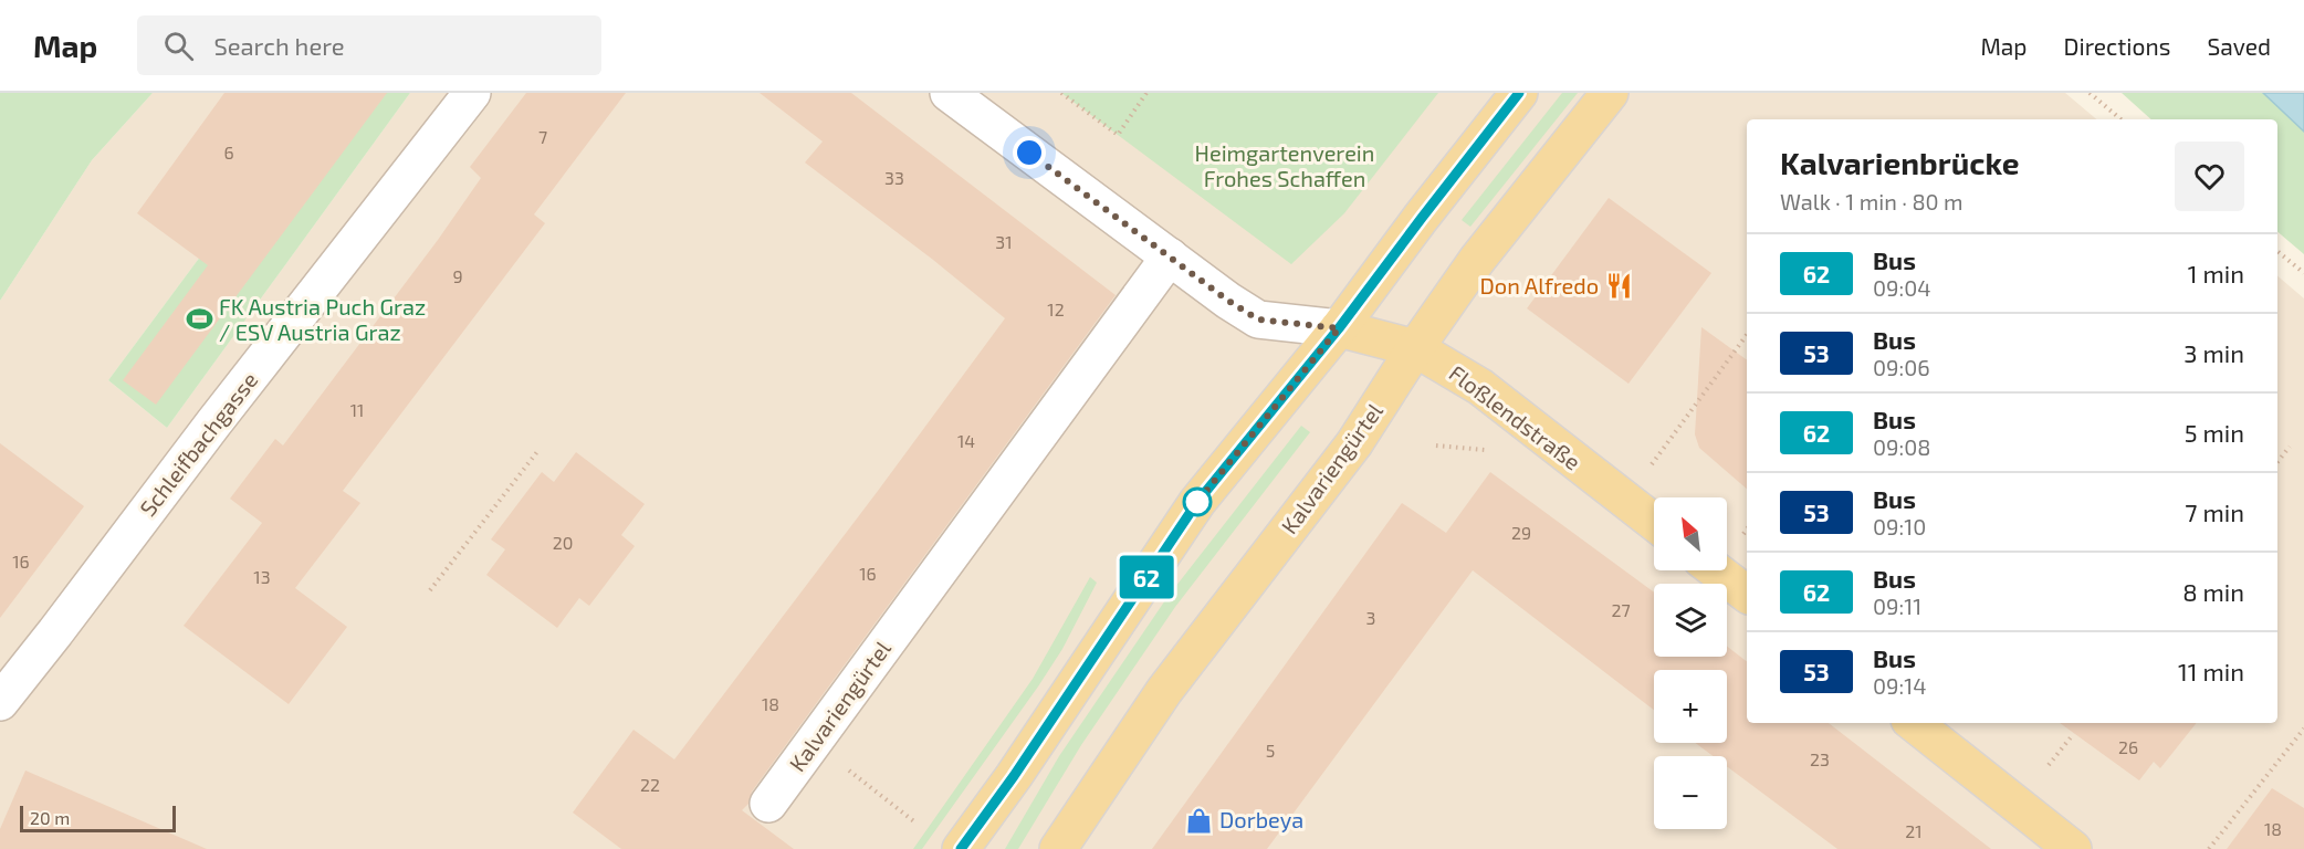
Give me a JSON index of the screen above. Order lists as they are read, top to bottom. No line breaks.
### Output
{"streets":{"main road":["Floßlendstraße","Kalvariengürtel"],"street":["Schleifbachgasse"]},"crossings":[["Floßlendstraße","Kalvariengürtel"]],"parks":["Heimgartenverein Frohes Schaffen"],"places":{"restaurant":["Don Alfredo"],"sports":["FK Austria Puch Graz / ESV Austria Graz"],"shop":["Dorbeya"]},"lines":["bus line 62"],"house_numbers":["7","6","33","31","9","12","11","14","29","20","16","16","13","27","3","18","26","5","23","22","18","21"],"scale_bar":"20 m","north":"top left","page":{"header":"Map","search":"Search here","nav":["Map","Directions","Saved"],"on_map":"62","heading":["Kalvarienbrücke","Walk · 1 min · 80 m"],"list":[{"mark":"62","name":"Bus","note":"09:04","value":"1 min"},{"mark":"53","name":"Bus","note":"09:06","value":"3 min"},{"mark":"62","name":"Bus","note":"09:08","value":"5 min"},{"mark":"53","name":"Bus","note":"09:10","value":"7 min"},{"mark":"62","name":"Bus","note":"09:11","value":"8 min"},{"mark":"53","name":"Bus","note":"09:14","value":"11 min"}],"map_buttons":["+","−"],"scale":"20 m"}}
